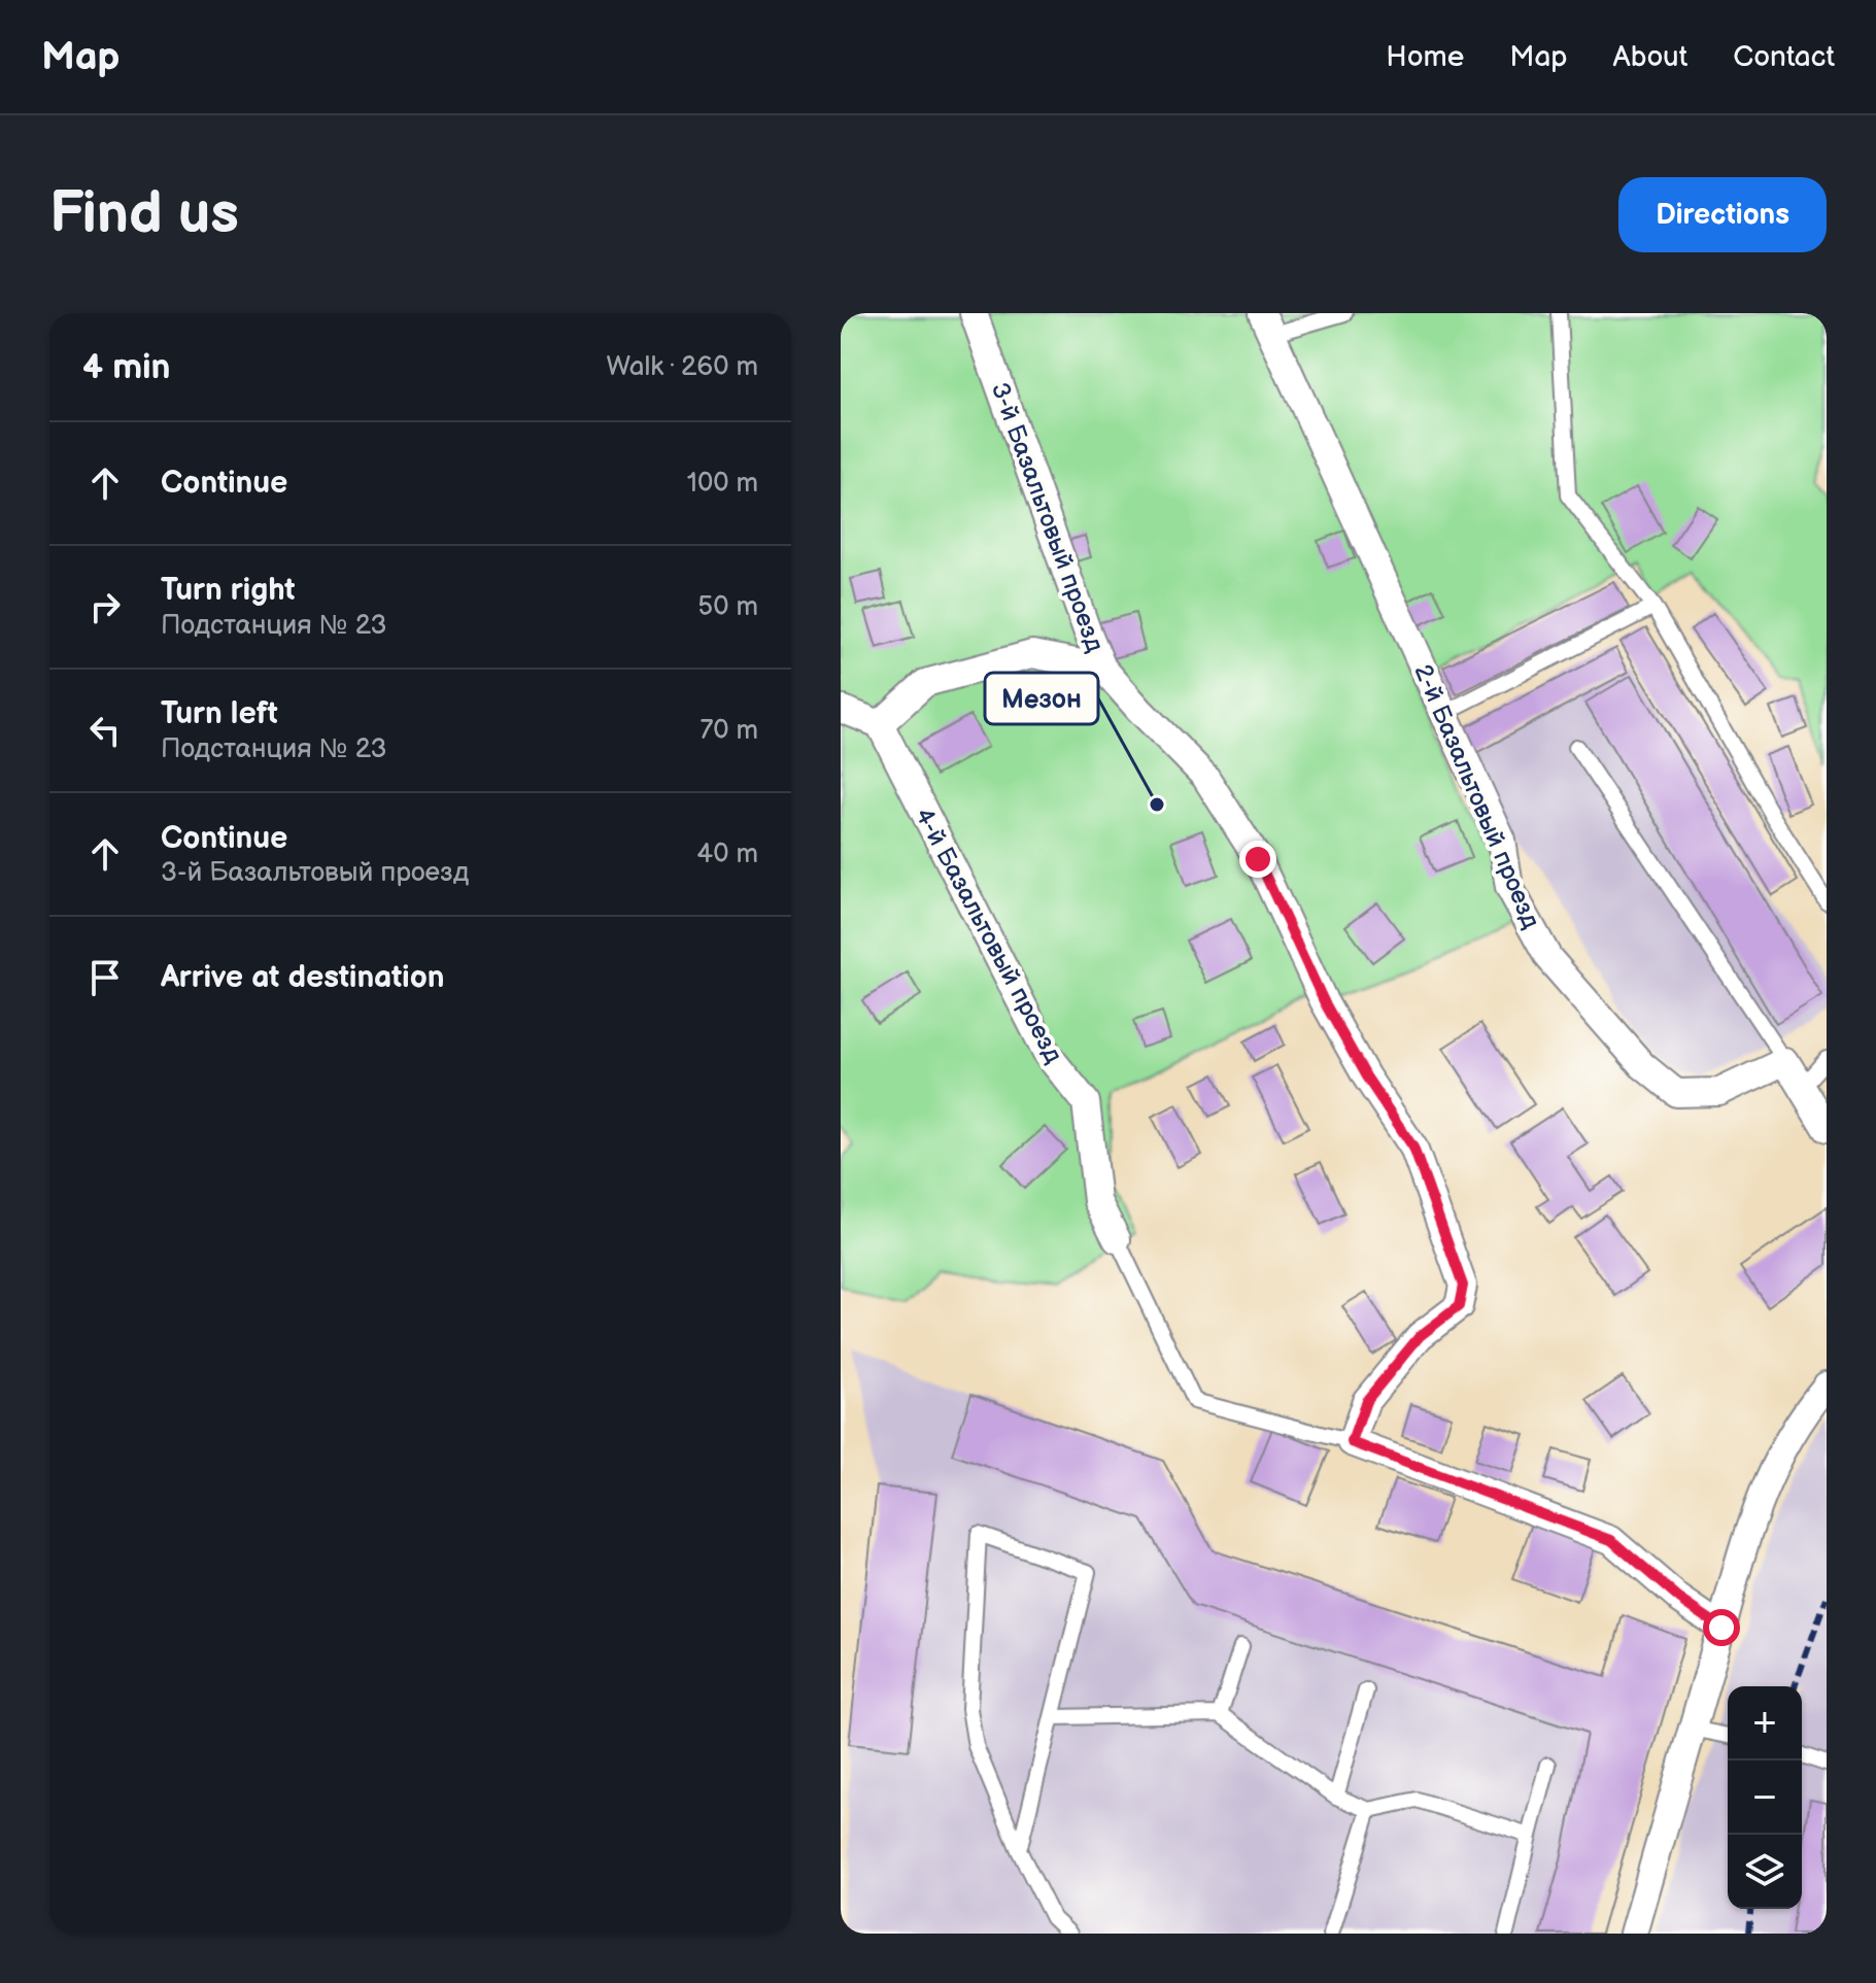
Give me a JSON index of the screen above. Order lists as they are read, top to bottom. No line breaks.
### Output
{"streets":{"street":["3-й Базальтовый проезд","2-й Базальтовый проезд","4-й Базальтовый проезд"]},"places":["Мезон"],"page":{"header":"Map","nav":["Home","Map","About","Contact"],"buttons":"Directions","title":"Find us","heading":["4 min","Walk · 260 m"],"list":[["Continue","100 m"],["Turn right","Подстанция № 23","50 m"],["Turn left","Подстанция № 23","70 m"],["Continue","3-й Базальтовый проезд","40 m"],"Arrive at destination"],"map_buttons":["+","−"]}}
